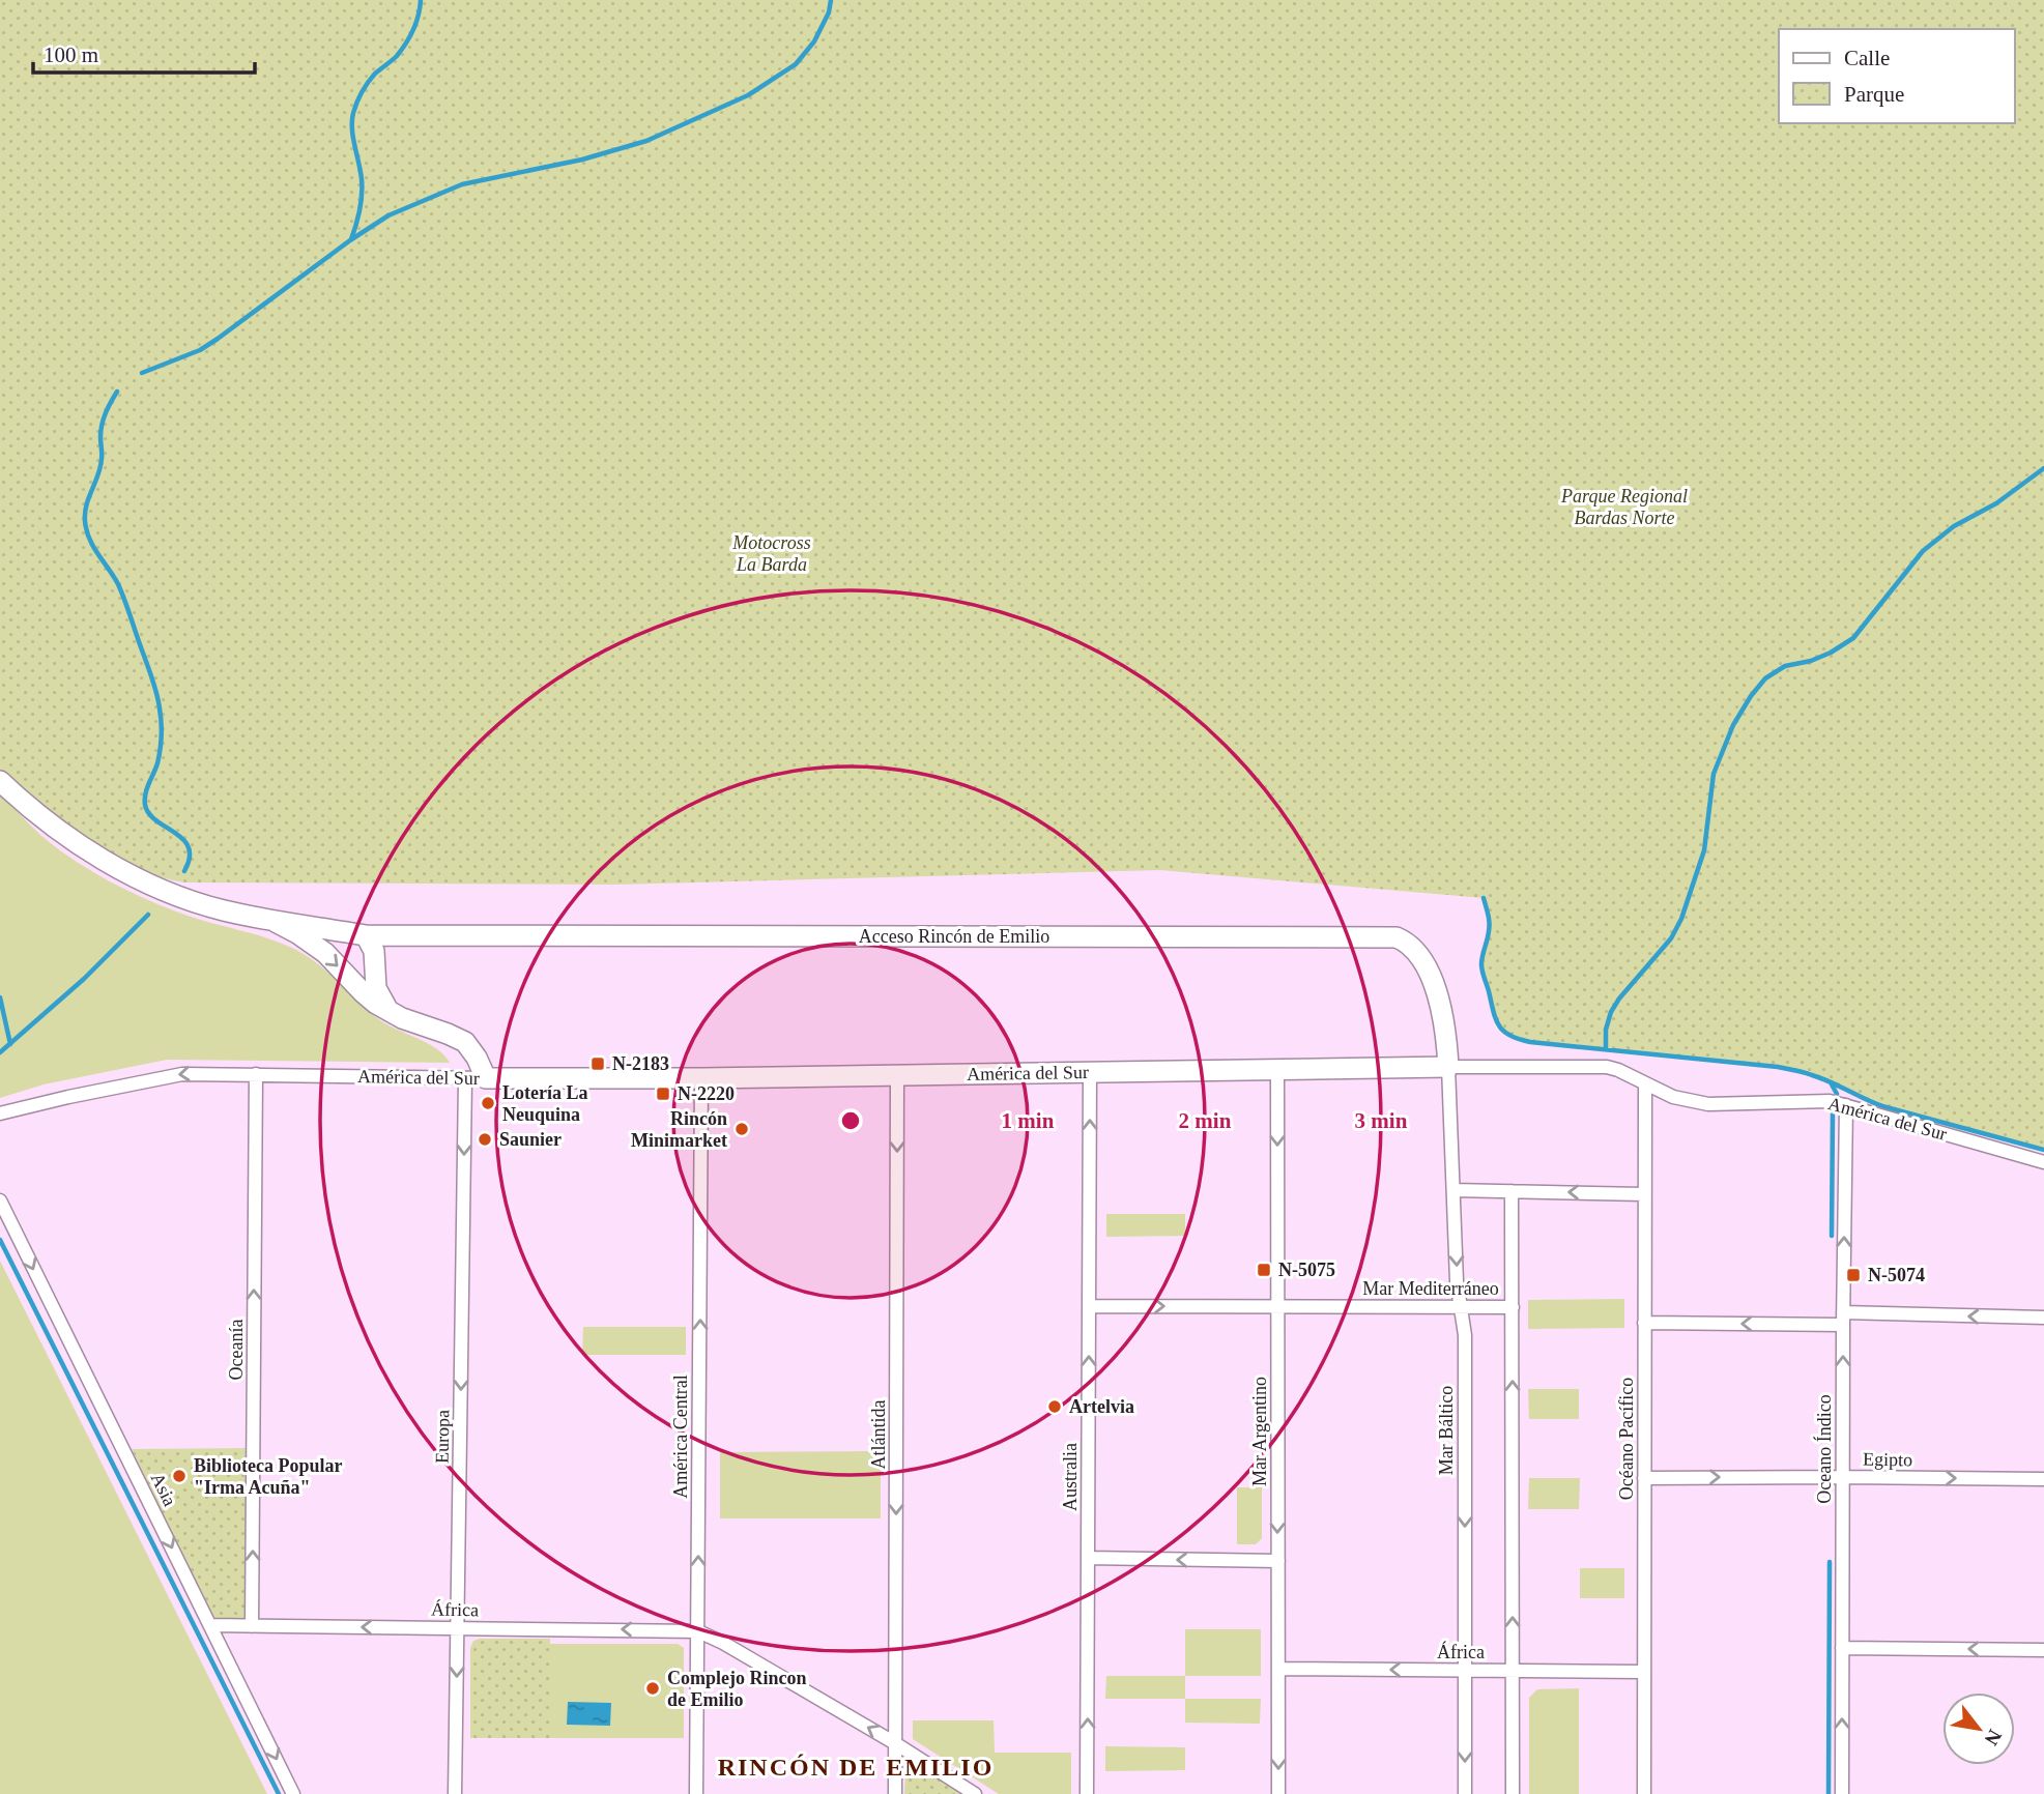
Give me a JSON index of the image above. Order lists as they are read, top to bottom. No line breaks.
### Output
{"streets":{"street":["Acceso Rincón de Emilio","América del Sur","Mar Mediterráneo","Oceanía","Mar Báltico","Mar Argentino","Atlántida","Europa","América Central","Océano Pacífico","Oceano Índico","Egipto","Australia","Asia","África"]},"crossings":[["Acceso Rincón de Emilio","América del Sur"],["Acceso Rincón de Emilio","Mar Báltico"],["América del Sur","Oceanía"],["América del Sur","Mar Báltico"],["América del Sur","Mar Argentino"],["América del Sur","Atlántida"],["América del Sur","Europa"],["América del Sur","América Central"],["América del Sur","Océano Pacífico"],["América del Sur","Oceano Índico"],["América del Sur","Australia"],["Mar Mediterráneo","Mar Báltico"],["Mar Mediterráneo","Mar Argentino"],["Mar Mediterráneo","Australia"],["Oceanía","África"],["Mar Báltico","África"],["Mar Argentino","África"],["Europa","África"],["América Central","África"],["Océano Pacífico","Egipto"],["Océano Pacífico","África"],["Oceano Índico","Egipto"],["Asia","África"]],"one_way":["Mar Mediterráneo","Oceanía","Mar Argentino","Atlántida","Europa","América Central","Oceano Índico","Egipto","Australia","Asia","África"],"districts":["RINCÓN DE EMILIO"],"parks":["Parque Regional Bardas Norte","Motocross La Barda"],"places":{"transit":["N-2183","N-2220","N-5075","N-5074"],"other":["Lotería La Neuquina","Rincón Minimarket","Saunier","Artelvia","Biblioteca Popular \"Irma Acuña\"","Complejo Rincon de Emilio"]},"legend":["Calle","Parque"],"scale_bar":"100 m","north":"bottom right","rings":["1 min","2 min","3 min"]}
